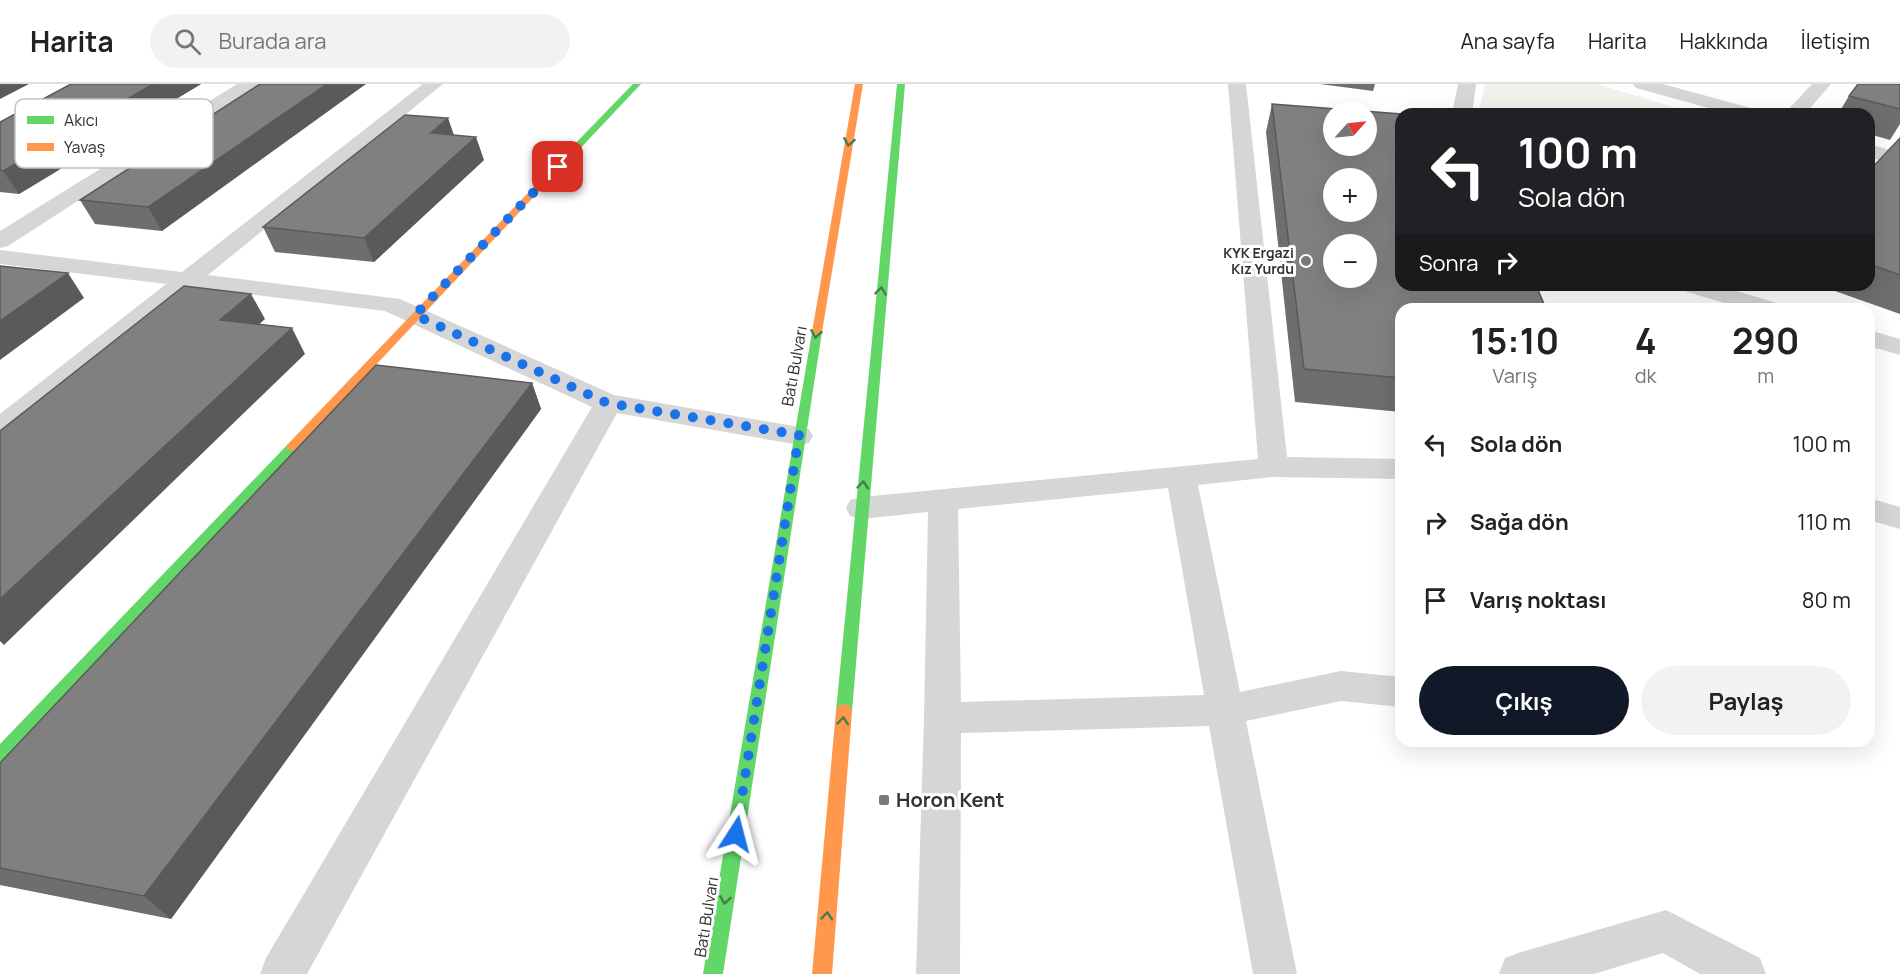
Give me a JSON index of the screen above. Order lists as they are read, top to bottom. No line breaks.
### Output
{"streets":{"main road":["Batı Bulvarı"]},"places":{"other":["KYK Ergazi Kız Yurdu"],"transit":["Horon Kent"]},"legend":["Akıcı","Yavaş"],"north":"top right","page":{"header":"Harita","search":"Burada ara","nav":["Ana sayfa","Harita","Hakkında","İletişim"],"map_buttons":["+","−"],"turn":["100 m","Sola dön"],"then":"Sonra","eta":["15:10","Varış","4","dk","290","m"],"list":[{"name":"Sola dön","value":"100 m"},{"name":"Sağa dön","value":"110 m"},{"name":"Varış noktası","value":"80 m"}],"buttons":["Çıkış","Paylaş"]}}
